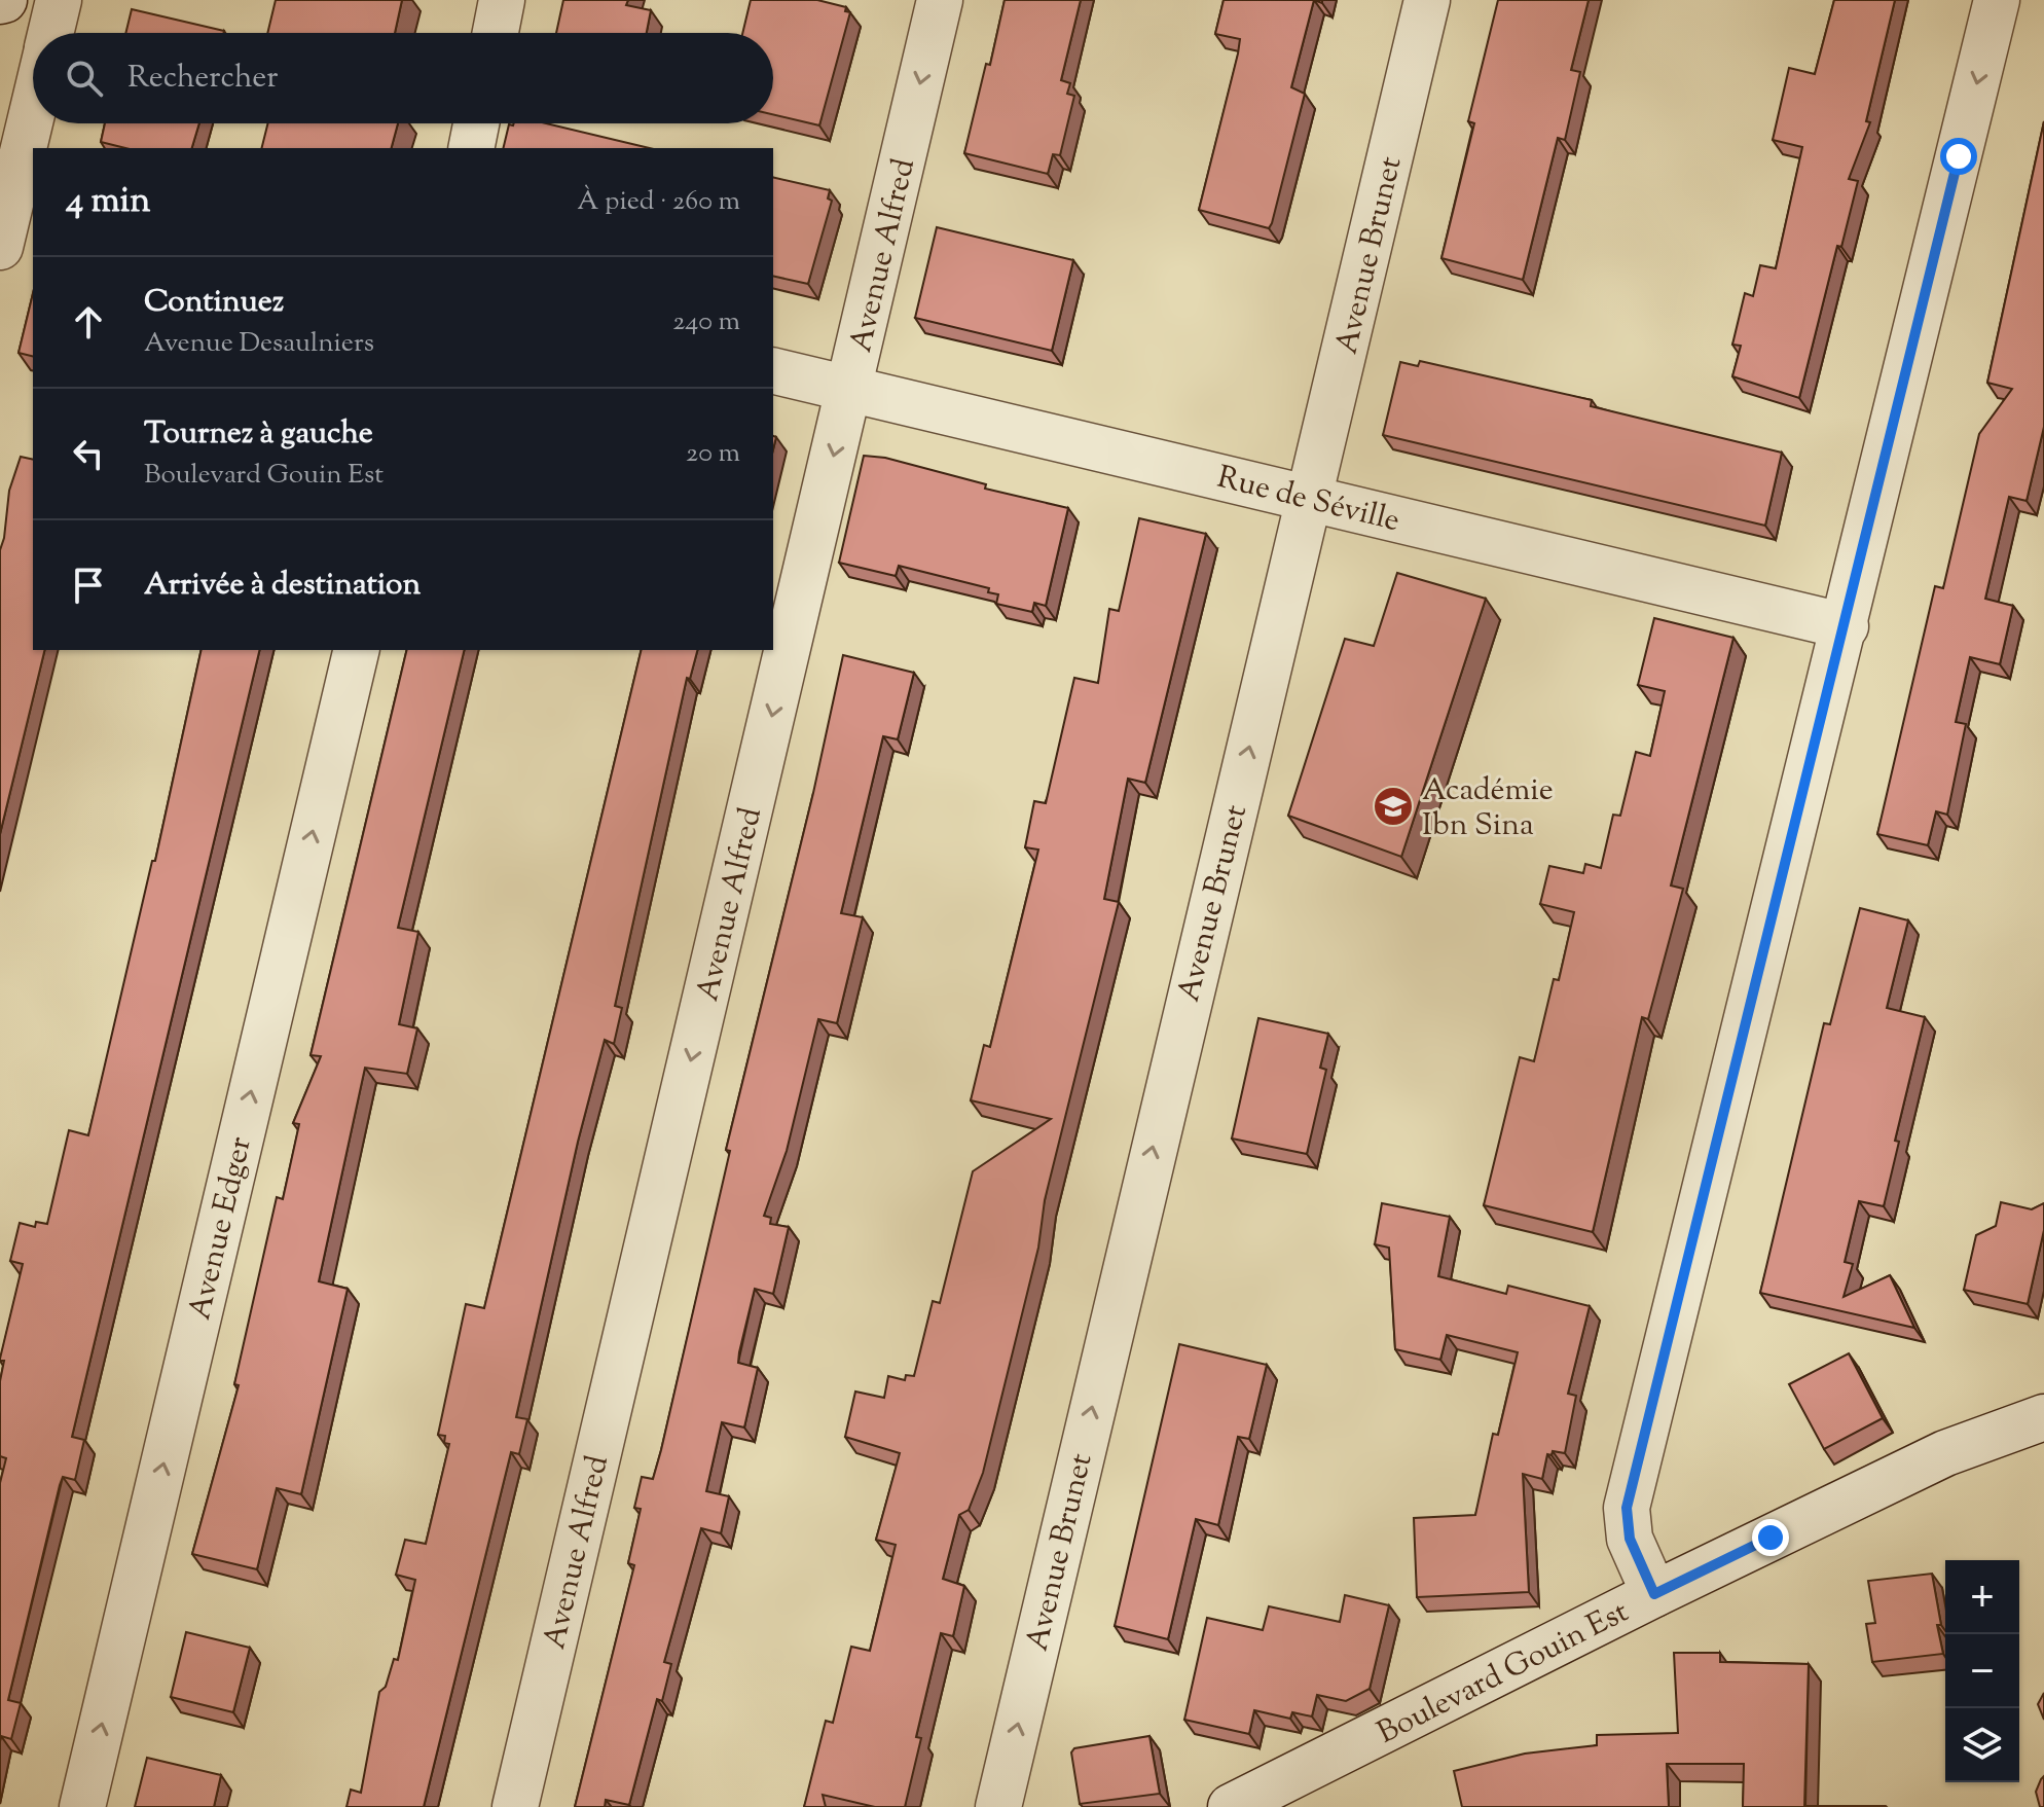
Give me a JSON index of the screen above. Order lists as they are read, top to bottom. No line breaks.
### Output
{"streets":{"street":["Avenue Alfred","Avenue Brunet","Rue de Séville","Avenue Edger","Boulevard Gouin Est"]},"crossings":[["Avenue Alfred","Rue de Séville"],["Avenue Brunet","Rue de Séville"]],"one_way":["Avenue Alfred","Avenue Brunet","Avenue Edger"],"places":{"school or university":["Académie Ibn Sina"]},"page":{"search":"Rechercher","heading":["4 min","À pied · 260 m"],"list":[["Continuez","Avenue Desaulniers","240 m"],["Tournez à gauche","Boulevard Gouin Est","20 m"],"Arrivée à destination"],"map_buttons":["+","−"]}}
